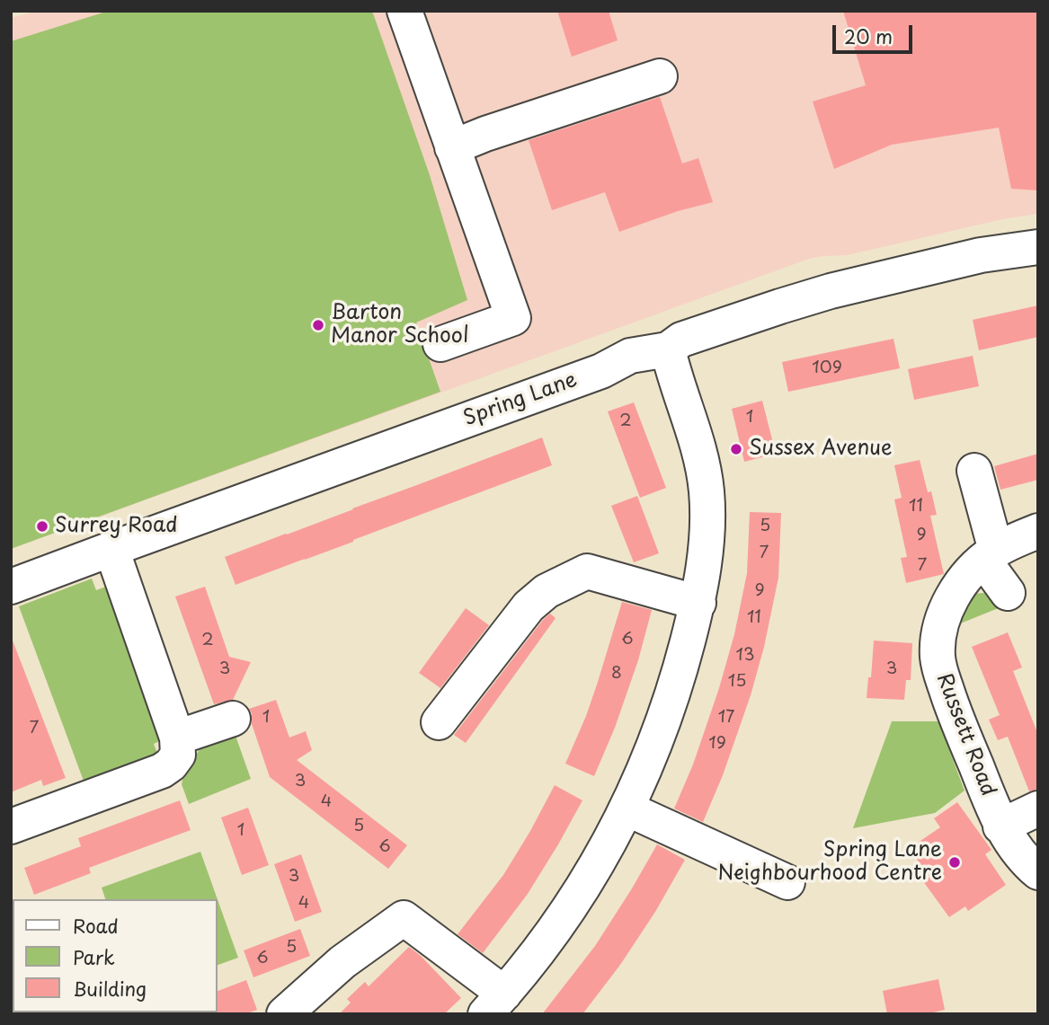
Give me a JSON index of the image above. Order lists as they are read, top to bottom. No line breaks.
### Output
{"streets":{"street":["Spring Lane","Russett Road"]},"places":["Barton Manor School","Sussex Avenue","Surrey Road","Spring Lane Neighbourhood Centre"],"house_numbers":["109","1","2","11","5","9","7","7","9","11","6","2","13","3","3","8","15","1","17","7","19","3","4","5","1","6","3","4","5","6"],"legend":["Road","Park","Building"],"scale_bar":"20 m"}
